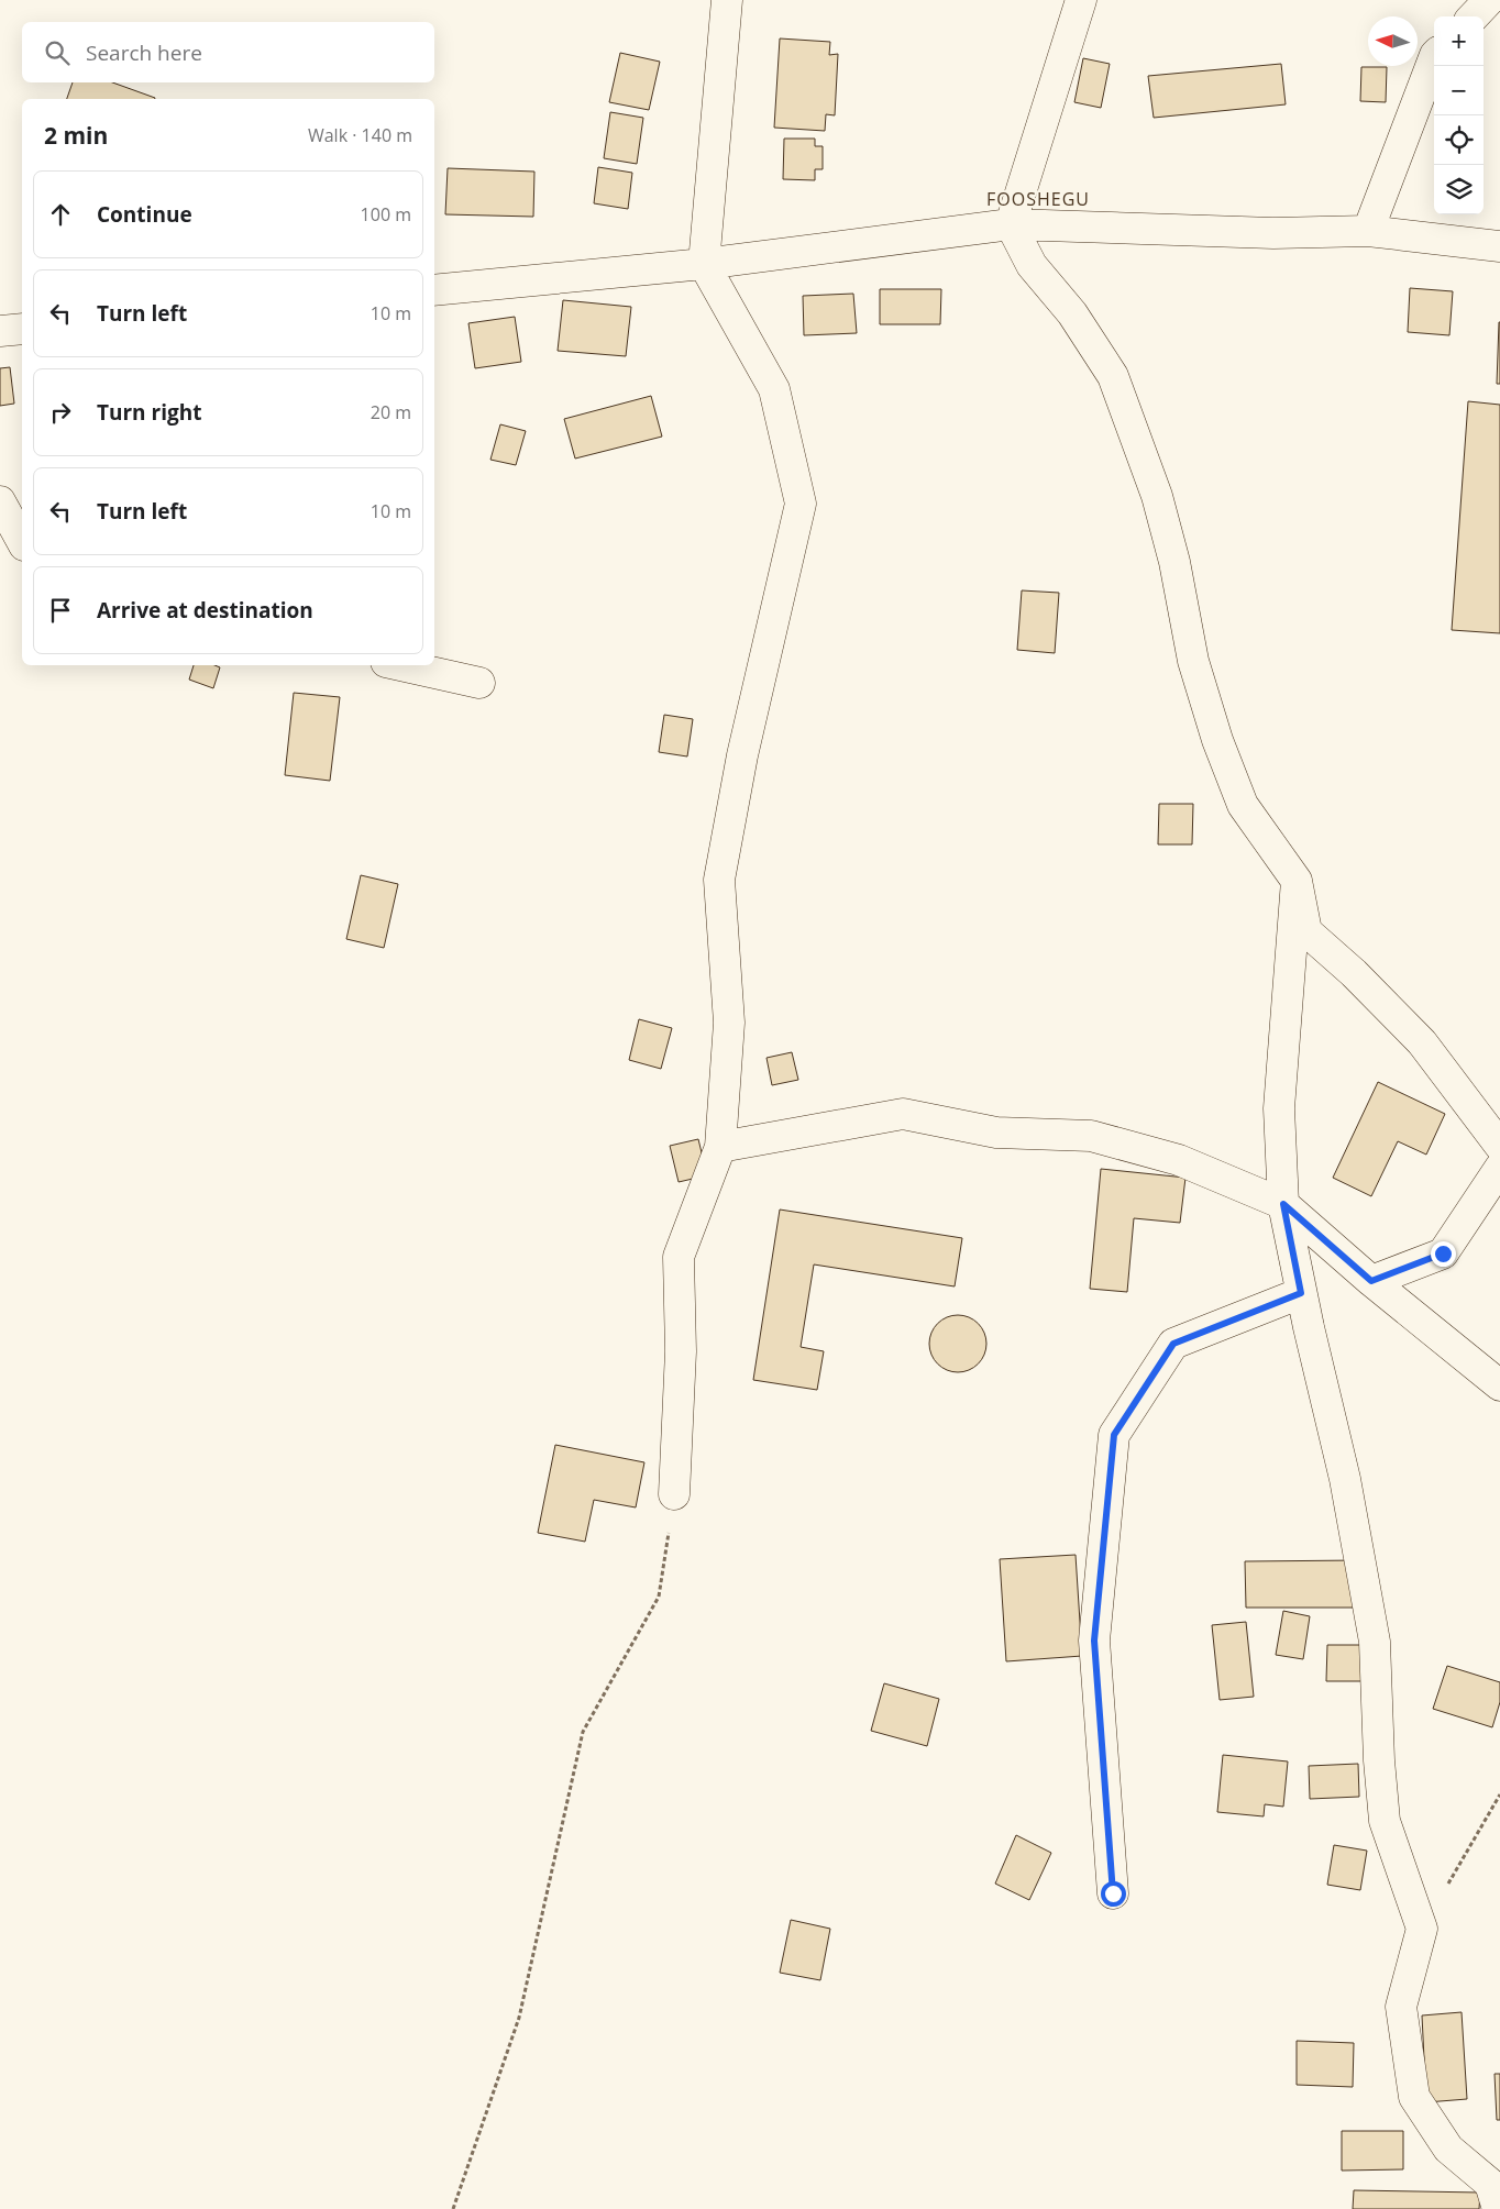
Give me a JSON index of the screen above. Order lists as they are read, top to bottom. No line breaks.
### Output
{"districts":["FOOSHEGU"],"north":"left","page":{"map_buttons":["+","−"],"search":"Search here","heading":["2 min","Walk · 140 m"],"list":[["Continue","100 m"],["Turn left","10 m"],["Turn right","20 m"],["Turn left","10 m"],"Arrive at destination"]}}
